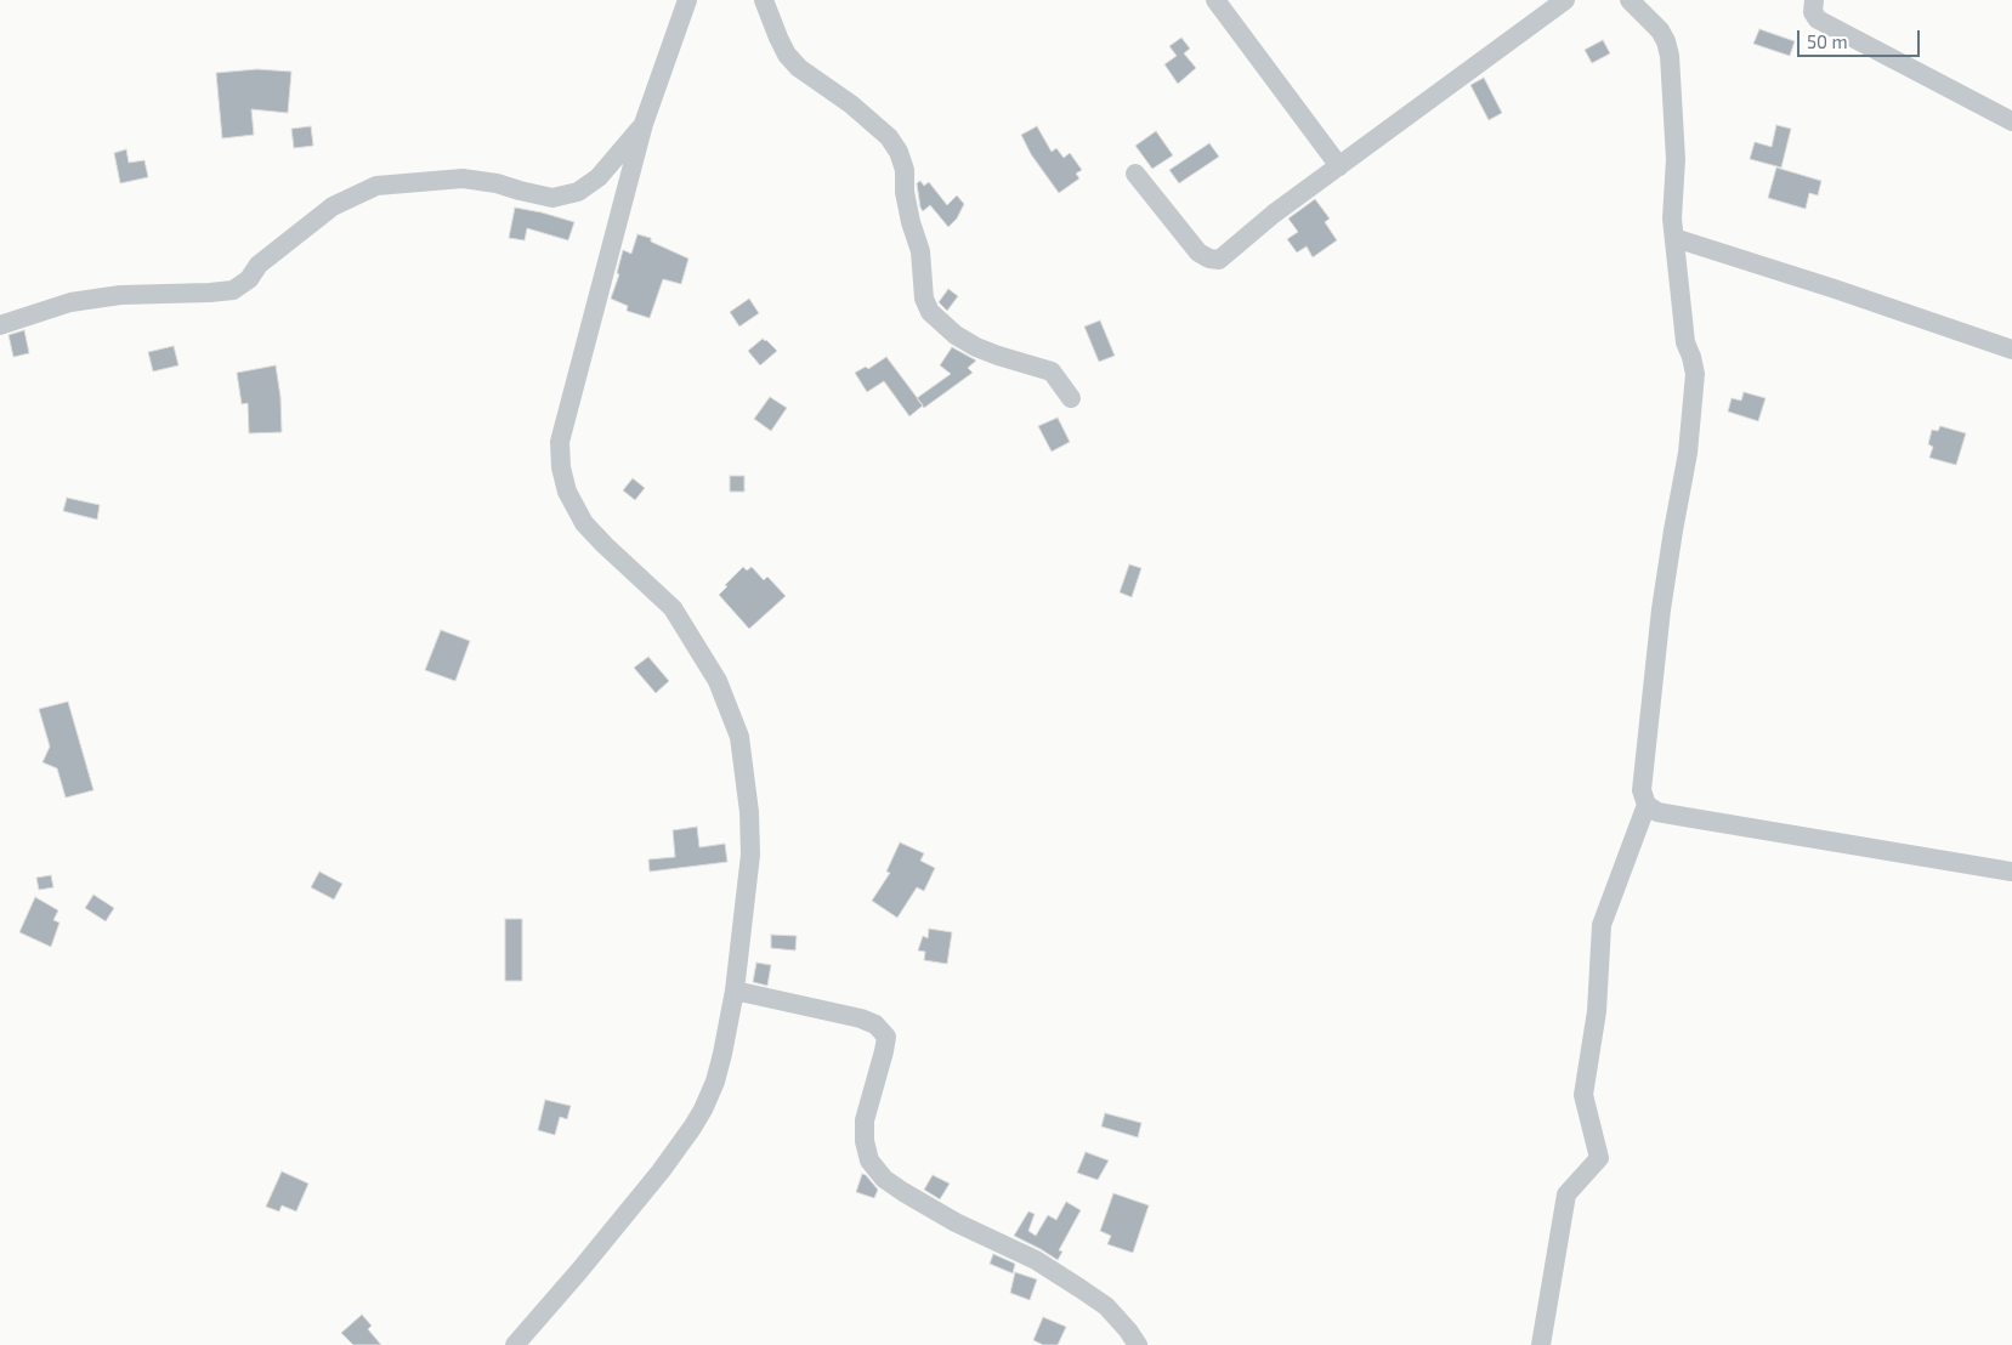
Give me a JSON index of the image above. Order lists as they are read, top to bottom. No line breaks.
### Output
{"scale_bar":"50 m"}
